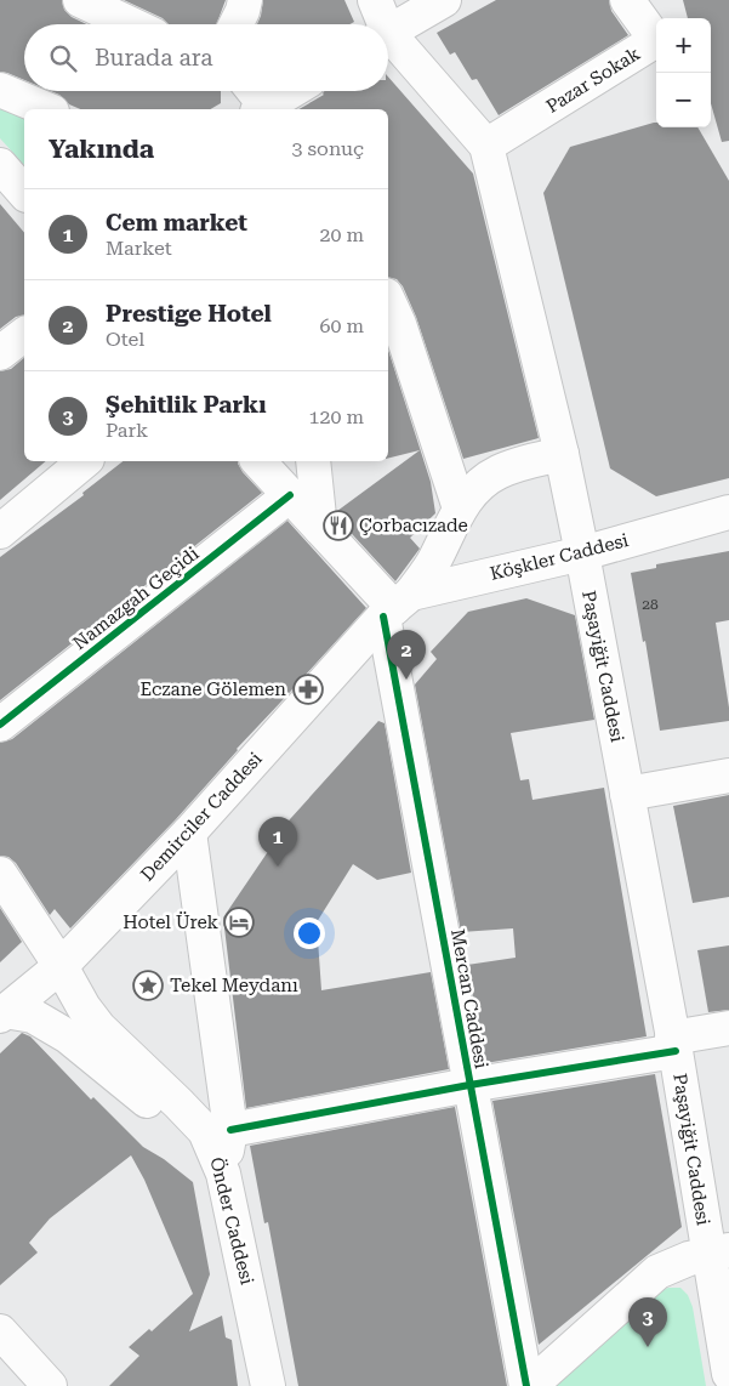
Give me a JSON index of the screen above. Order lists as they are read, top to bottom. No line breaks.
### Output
{"streets":{"street":["Pazar Sokak","Köşkler Caddesi","Namazgah Geçidi","Paşayiğit Caddesi","Demirciler Caddesi","Mercan Caddesi","Önder Caddesi"]},"crossings":[["Pazar Sokak","Paşayiğit Caddesi"],["Köşkler Caddesi","Paşayiğit Caddesi"],["Köşkler Caddesi","Demirciler Caddesi"],["Köşkler Caddesi","Mercan Caddesi"],["Paşayiğit Caddesi","Demirciler Caddesi"],["Demirciler Caddesi","Mercan Caddesi"],["Demirciler Caddesi","Önder Caddesi"]],"places":{"restaurant":["Çorbacızade"],"pharmacy":["Eczane Gölemen"],"hotel":["Hotel Ürek"],"place":["Tekel Meydanı"]},"house_numbers":["28"],"page":{"map_buttons":["+","−"],"search":"Burada ara","heading":["Yakında","3 sonuç"],"list":[{"mark":"1","name":"Cem market","note":"Market","value":"20 m"},{"mark":"2","name":"Prestige Hotel","note":"Otel","value":"60 m"},{"mark":"3","name":"Şehitlik Parkı","note":"Park","value":"120 m"}],"pins":["2","1","3"]}}
